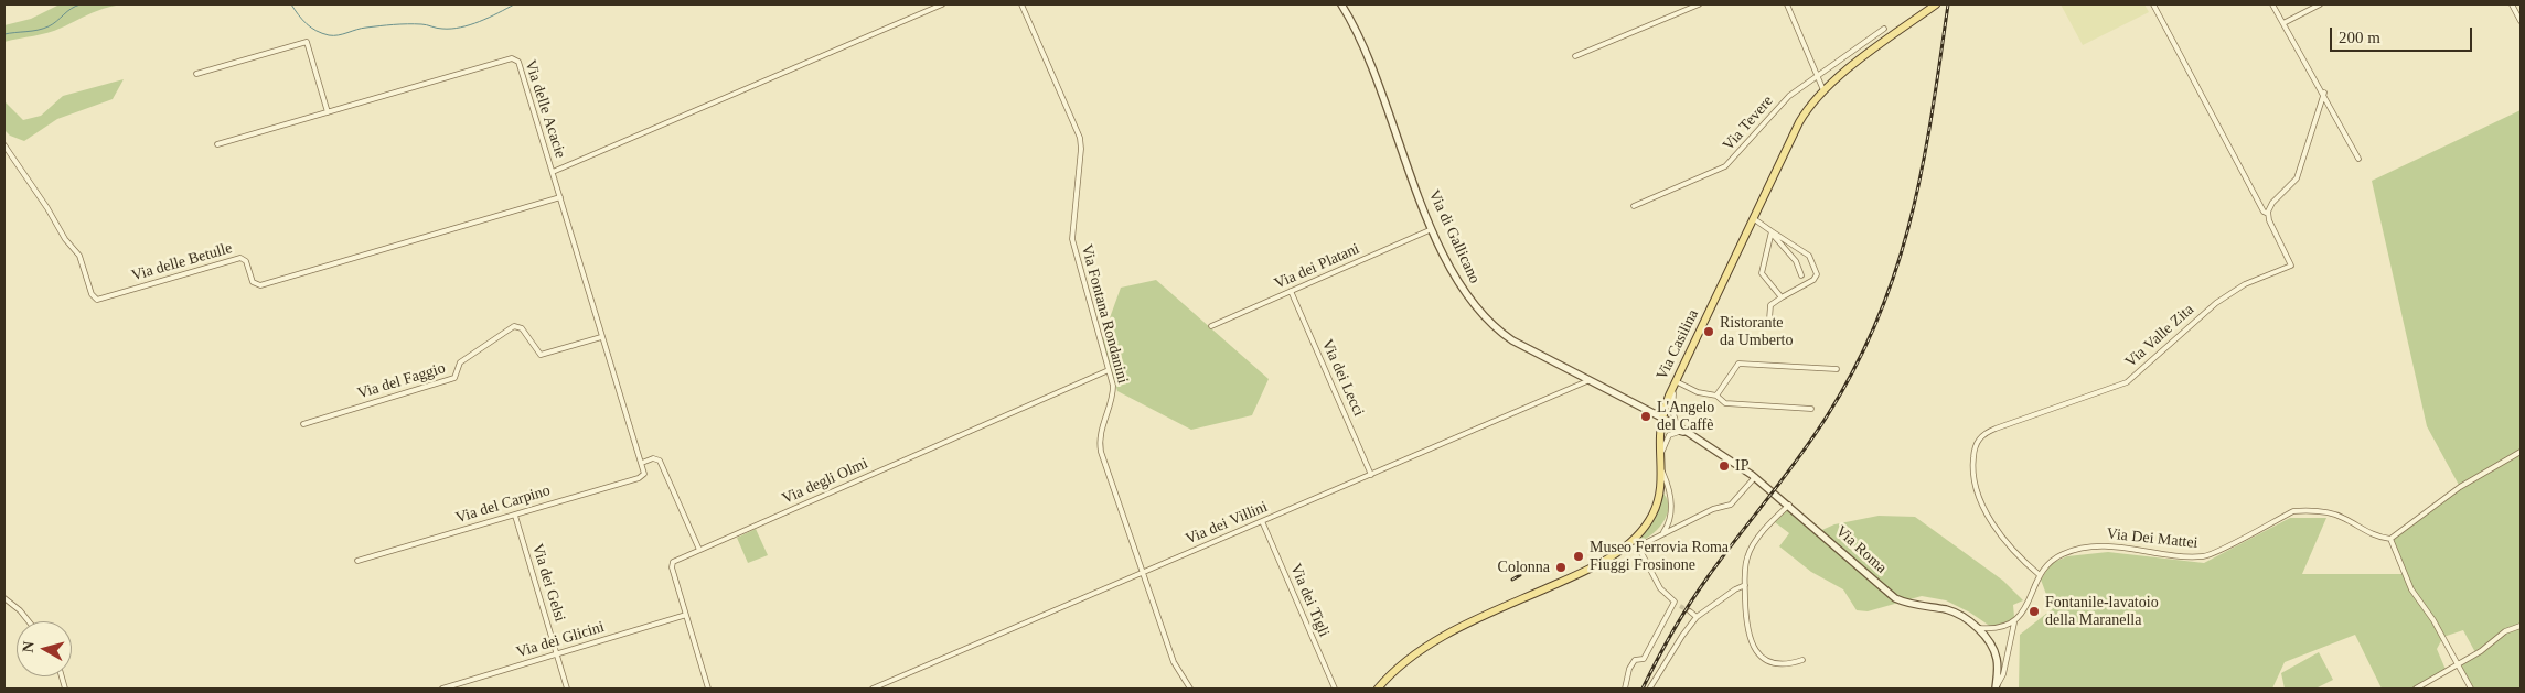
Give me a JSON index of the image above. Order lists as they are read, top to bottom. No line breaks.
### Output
{"streets":{"main road":["Via Casilina"],"street":["Via delle Acacie","Via Tevere","Via di Gallicano","Via delle Betulle","Via dei Platani","Via Fontana Rondanini","Via Valle Zita","Via dei Lecci","Via del Faggio","Via degli Olmi","Via del Carpino","Via dei Villini","Via Dei Mattei","Via Roma","Via dei Gelsi","Via dei Tigli","Via dei Glicini"]},"crossings":[["Via delle Acacie","Via delle Betulle"],["Via delle Acacie","Via del Faggio"],["Via delle Acacie","Via del Carpino"],["Via di Gallicano","Via dei Platani"],["Via di Gallicano","Via Casilina"],["Via di Gallicano","Via dei Villini"],["Via di Gallicano","Via Roma"],["Via dei Platani","Via dei Lecci"],["Via Fontana Rondanini","Via degli Olmi"],["Via Fontana Rondanini","Via dei Villini"],["Via Valle Zita","Via Dei Mattei"],["Via Casilina","Via Roma"],["Via dei Lecci","Via dei Villini"],["Via degli Olmi","Via dei Glicini"],["Via del Carpino","Via dei Gelsi"],["Via dei Villini","Via dei Tigli"],["Via dei Gelsi","Via dei Glicini"]],"places":["Ristorante da Umberto","L'Angelo del Caffè","IP","Museo Ferrovia Roma Fiuggi Frosinone","Colonna","Fontanile-lavatoio della Maranella"],"scale_bar":"200 m","north":"left"}
